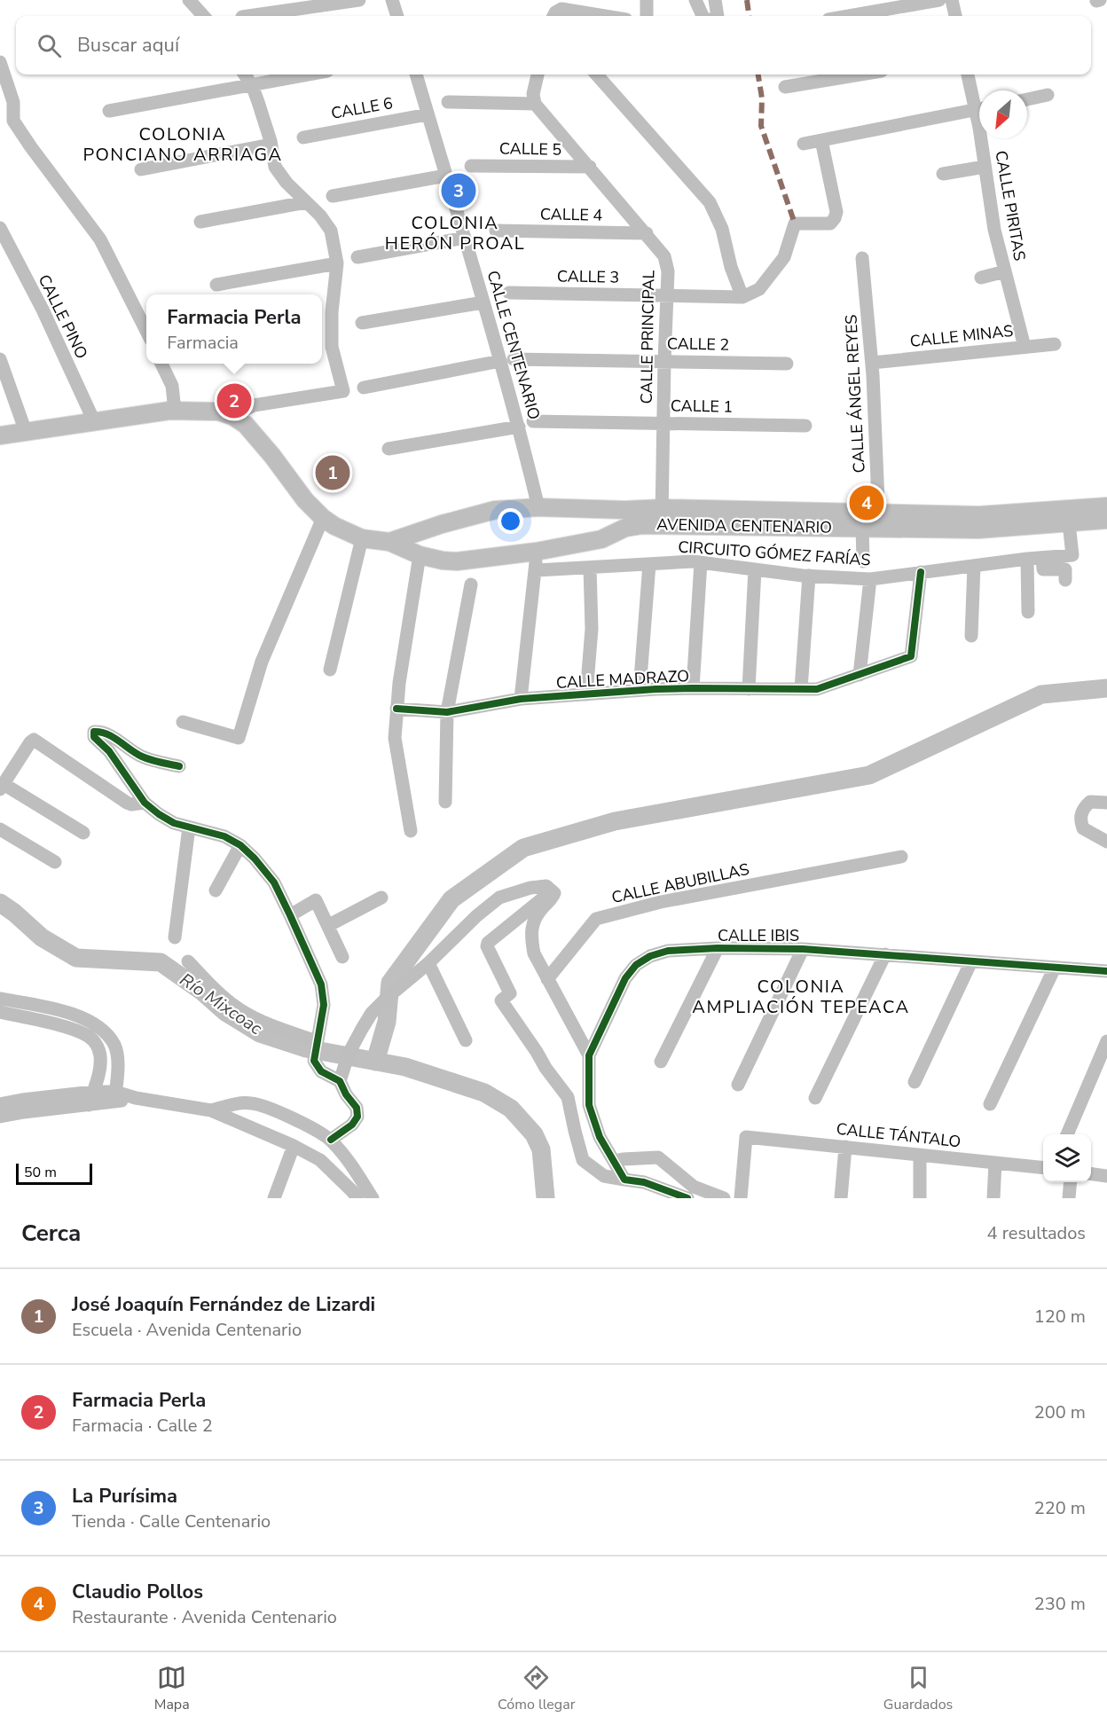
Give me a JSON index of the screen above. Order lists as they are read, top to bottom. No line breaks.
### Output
{"streets":{"main road":["AVENIDA CENTENARIO"],"street":["CALLE 6","CALLE 5","CALLE PIRITAS","CALLE 4","CALLE 3","CALLE PINO","CALLE MINAS","CALLE PRINCIPAL","CALLE 2","CALLE CENTENARIO","CALLE ÁNGEL REYES","CALLE 1","CIRCUITO GÓMEZ FARÍAS","CALLE MADRAZO","CALLE ABUBILLAS","CALLE IBIS","CALLE TÁNTALO"]},"crossings":[["CALLE 6","CALLE CENTENARIO"],["CALLE 5","CALLE PRINCIPAL"],["CALLE PIRITAS","CALLE MINAS"],["CALLE 4","CALLE PRINCIPAL"],["CALLE 3","CALLE PRINCIPAL"],["CALLE PINO","AVENIDA CENTENARIO"],["CALLE MINAS","CALLE ÁNGEL REYES"],["CALLE PRINCIPAL","CALLE 2"],["CALLE PRINCIPAL","CALLE 1"],["CALLE PRINCIPAL","AVENIDA CENTENARIO"],["CALLE 2","CALLE CENTENARIO"],["CALLE CENTENARIO","AVENIDA CENTENARIO"],["CALLE ÁNGEL REYES","AVENIDA CENTENARIO"],["AVENIDA CENTENARIO","CIRCUITO GÓMEZ FARÍAS"],["CIRCUITO GÓMEZ FARÍAS","CALLE MADRAZO"]],"districts":["COLONIA PONCIANO ARRIAGA","COLONIA HERÓN PROAL","COLONIA AMPLIACIÓN TEPEACA"],"water":["Río Mixcoac"],"scale_bar":"50 m","north":"bottom left","page":{"search":"Buscar aquí","pins":["3","2","1","4"],"popup":["Farmacia Perla","Farmacia"],"scale":"50 m","heading":["Cerca","4 resultados"],"list":[{"mark":"1","name":"José Joaquín Fernández de Lizardi","note":"Escuela · Avenida Centenario","value":"120 m"},{"mark":"2","name":"Farmacia Perla","note":"Farmacia · Calle 2","value":"200 m"},{"mark":"3","name":"La Purísima","note":"Tienda · Calle Centenario","value":"220 m"},{"mark":"4","name":"Claudio Pollos","note":"Restaurante · Avenida Centenario","value":"230 m"}],"nav":["Mapa","Cómo llegar","Guardados"]}}
